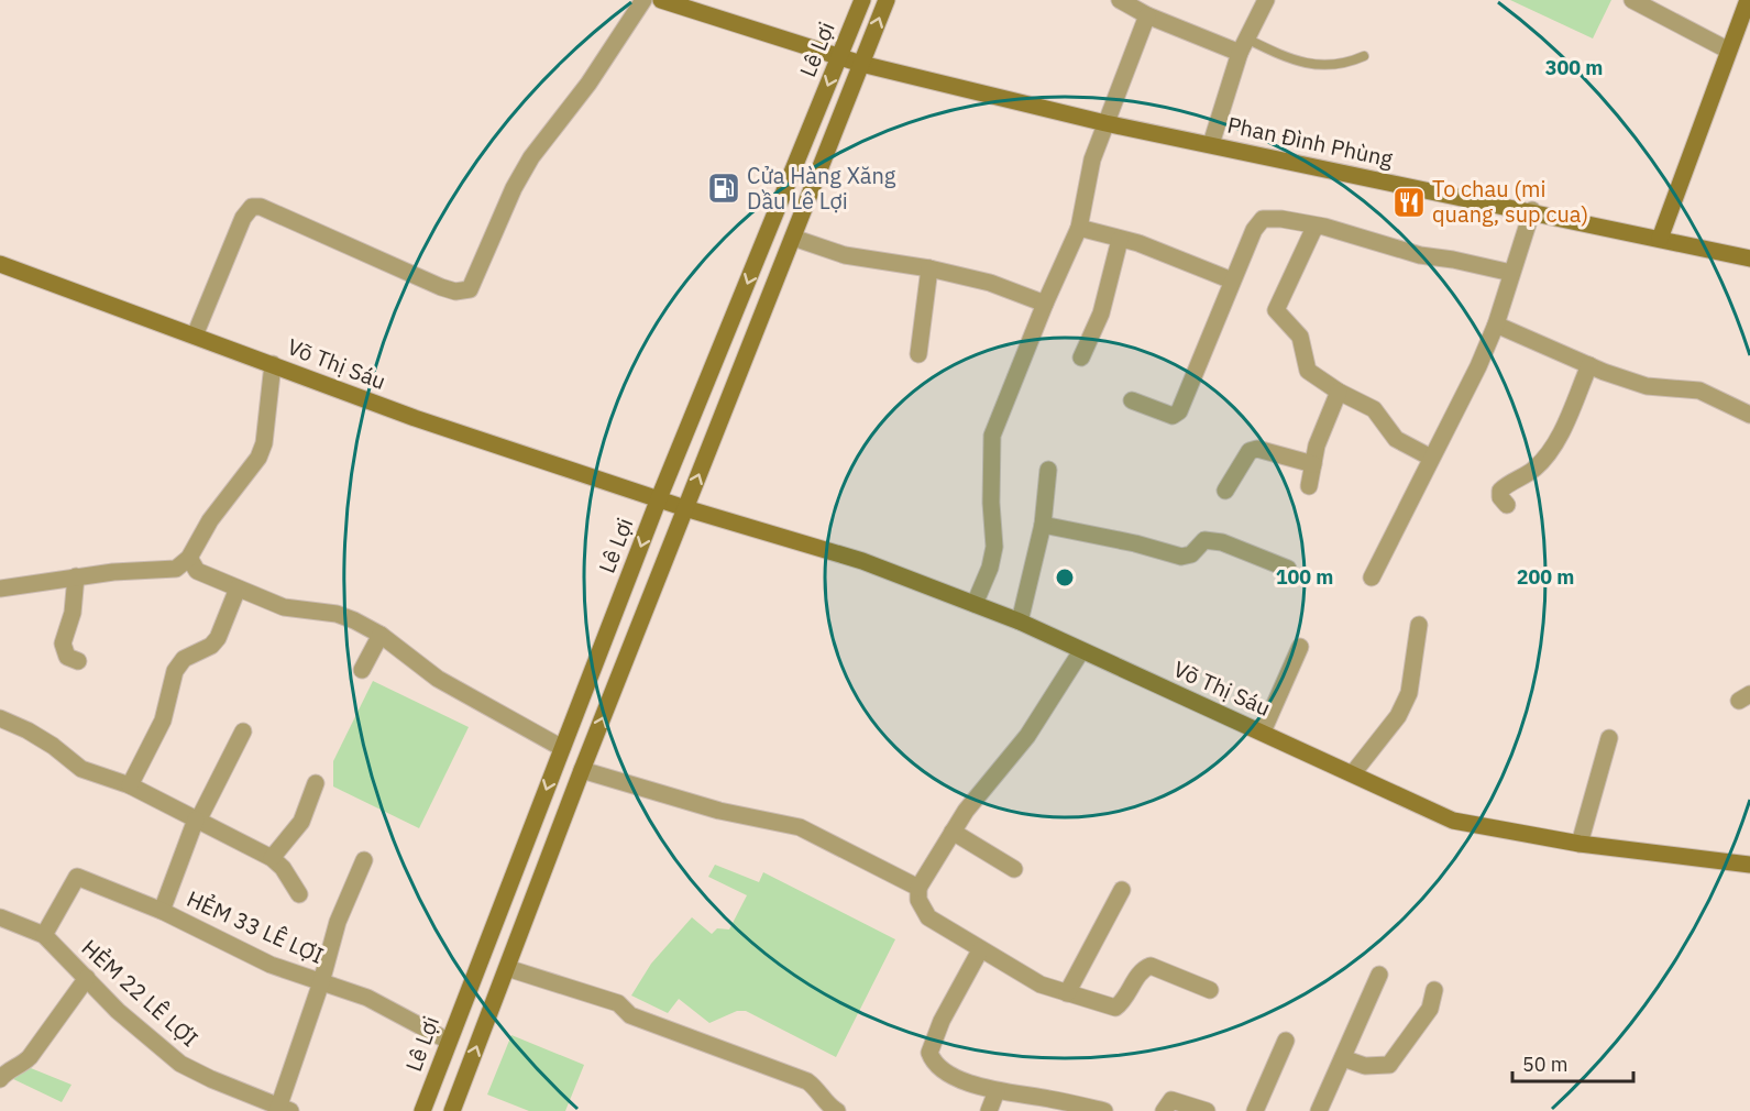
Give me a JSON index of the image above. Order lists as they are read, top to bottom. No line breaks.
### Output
{"streets":{"street":["Lê Lợi","Phan Đình Phùng","Võ Thị Sáu","HẺM 33 LÊ LỢI","HẺM 22 LÊ LỢI"]},"crossings":[["Lê Lợi","Phan Đình Phùng"],["Lê Lợi","Võ Thị Sáu"],["Lê Lợi","HẺM 33 LÊ LỢI"],["HẺM 33 LÊ LỢI","HẺM 22 LÊ LỢI"]],"places":{"fuel station":["Cửa Hàng Xăng Dầu Lê Lợi"],"restaurant":["To chau (mi quang, sup cua)"]},"scale_bar":"50 m","rings":["300 m","100 m","200 m"]}
